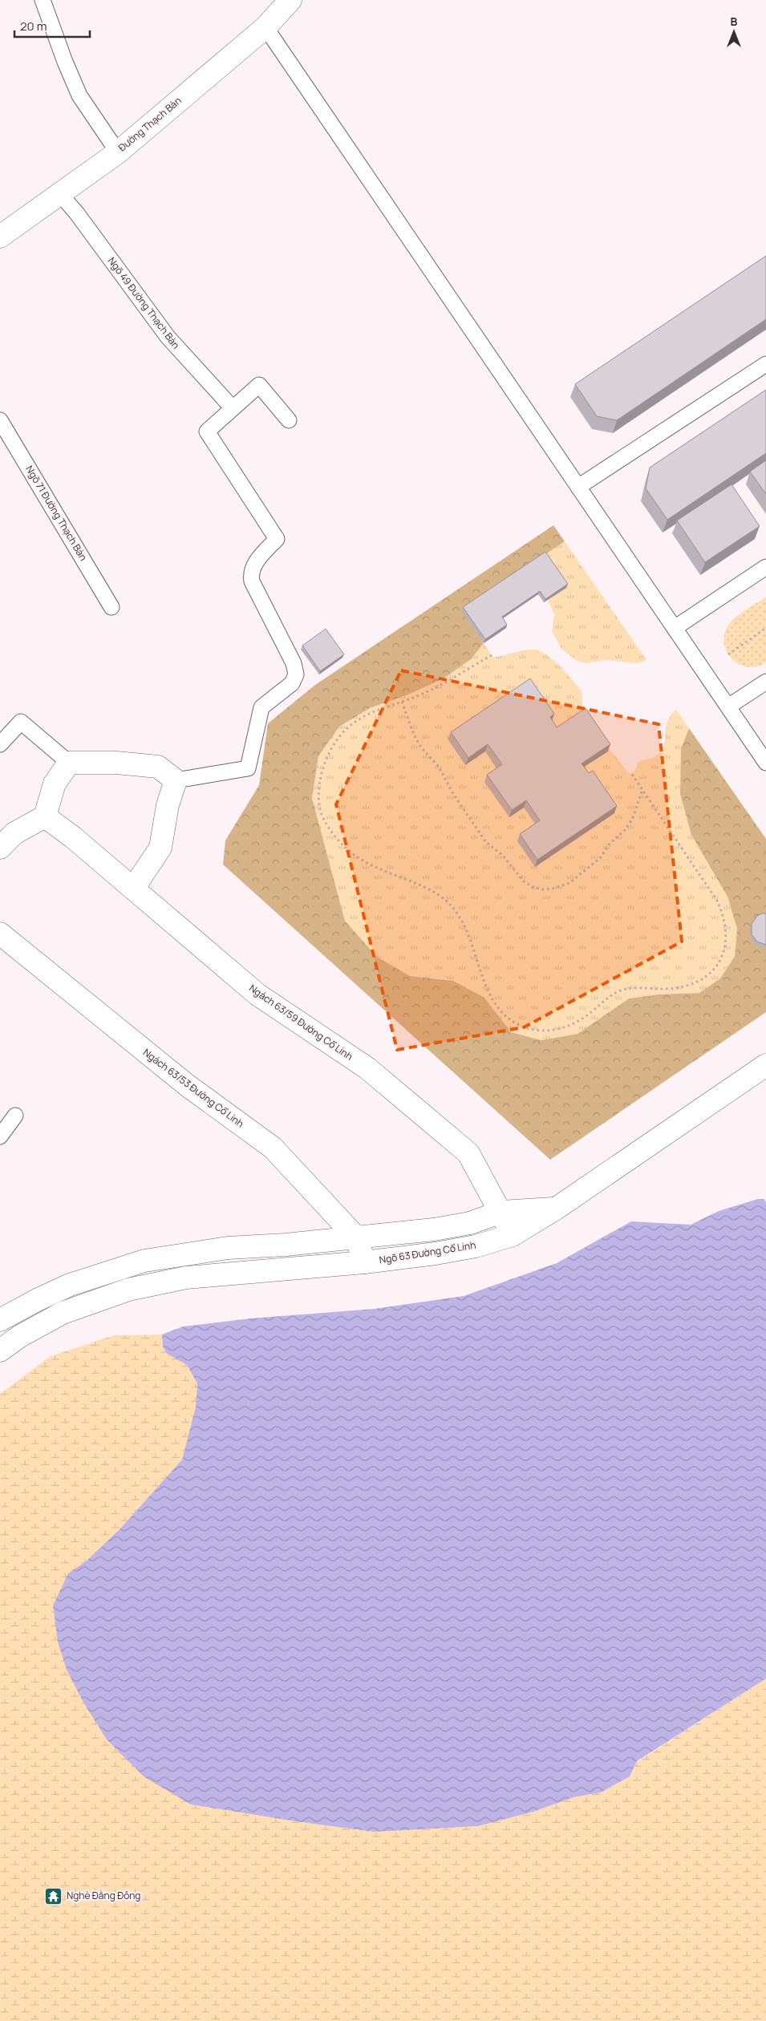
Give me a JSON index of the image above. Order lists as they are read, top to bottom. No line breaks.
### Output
{"streets":{"street":["Đường Thạch Bàn","Ngách 63/59 Đường Cổ Linh","Ngách 63/53 Đường Cổ Linh","Ngõ 63 Đường Cổ Linh"],"lane":["Ngõ 49 Đường Thạch Bàn","Ngõ 71 Đường Thạch Bàn"]},"crossings":[["Đường Thạch Bàn","Ngõ 49 Đường Thạch Bàn"],["Ngách 63/59 Đường Cổ Linh","Ngõ 63 Đường Cổ Linh"],["Ngách 63/53 Đường Cổ Linh","Ngõ 63 Đường Cổ Linh"]],"places":{"temple":["Nghè Đằng Đông"]},"scale_bar":"20 m","north":"top"}
